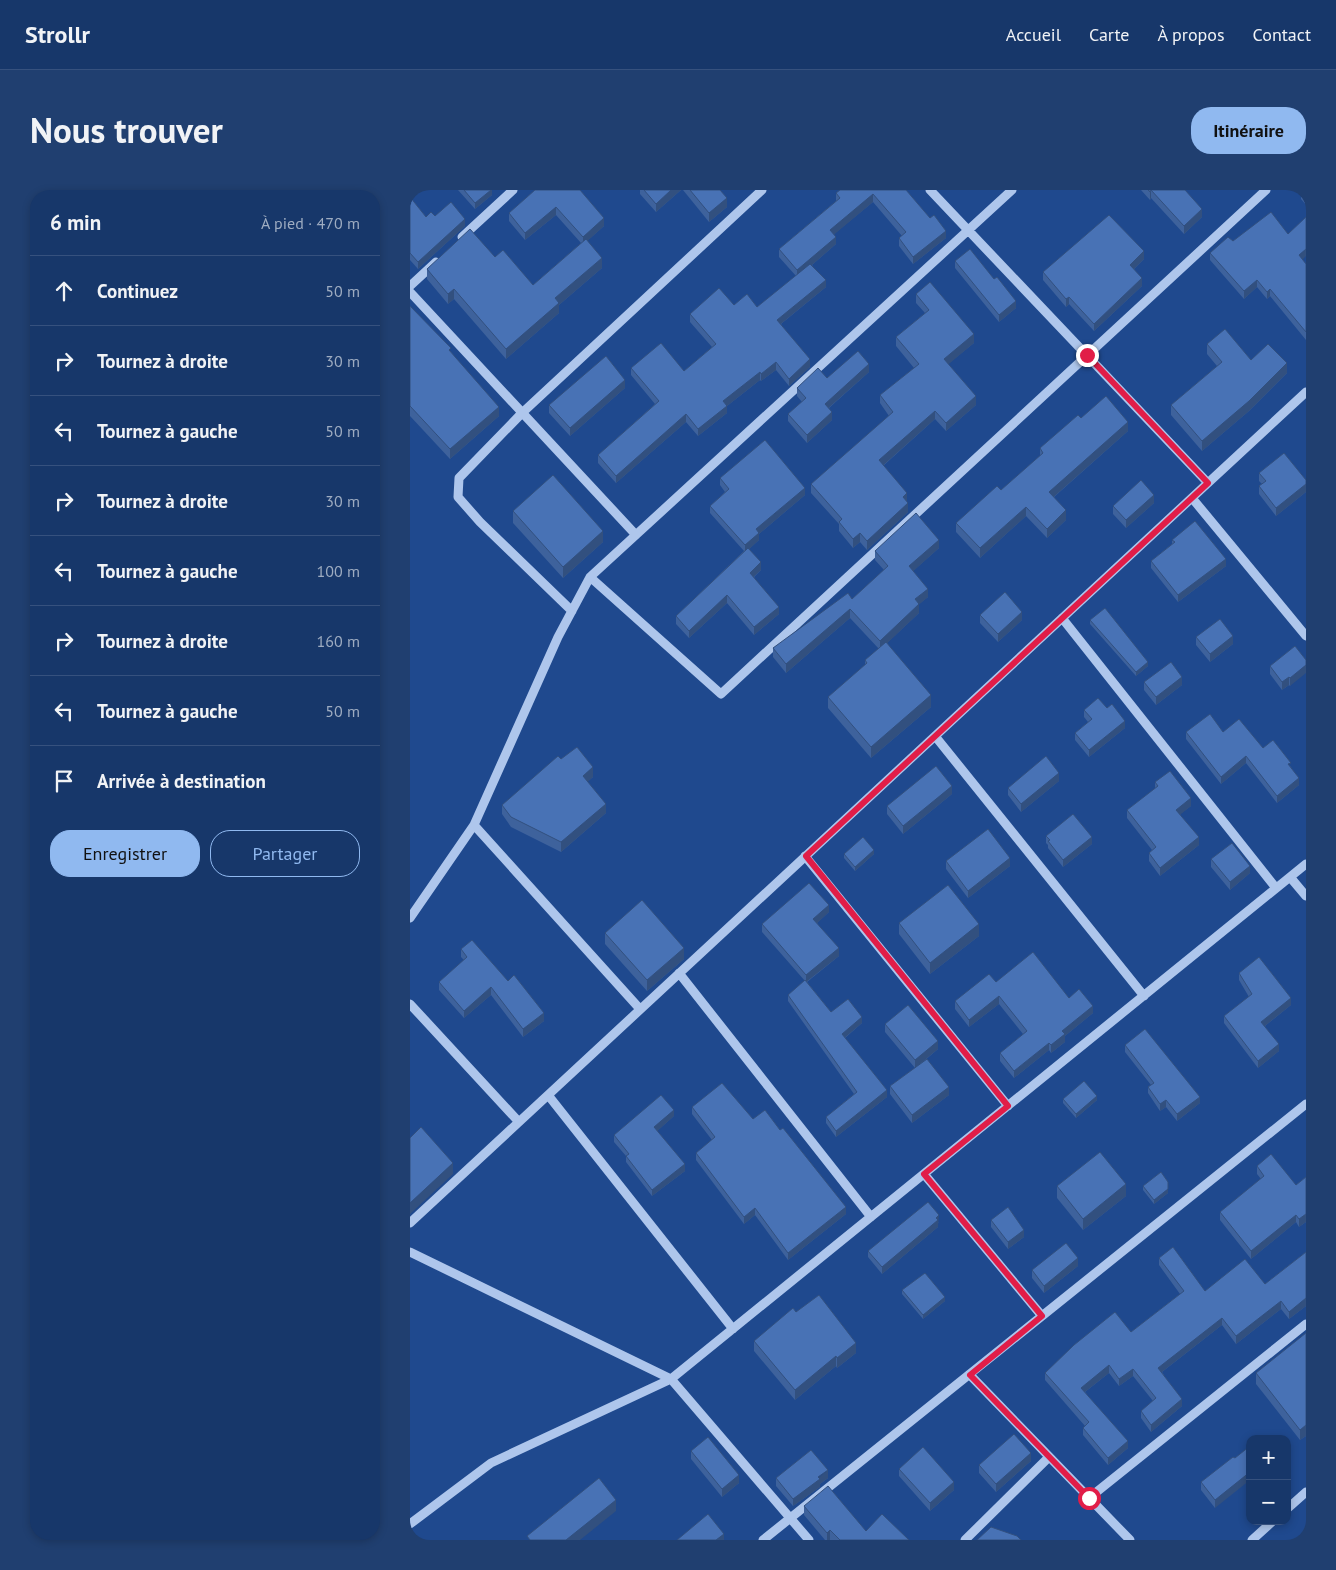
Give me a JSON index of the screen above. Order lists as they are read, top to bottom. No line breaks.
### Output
{"page":{"header":"Strollr","nav":["Accueil","Carte","À propos","Contact"],"title":"Nous trouver","buttons":["Itinéraire",["Enregistrer","Partager"]],"heading":["6 min","À pied · 470 m"],"list":[["Continuez","50 m"],["Tournez à droite","30 m"],["Tournez à gauche","50 m"],["Tournez à droite","30 m"],["Tournez à gauche","100 m"],["Tournez à droite","160 m"],["Tournez à gauche","50 m"],"Arrivée à destination"],"map_buttons":["+","−"]}}
